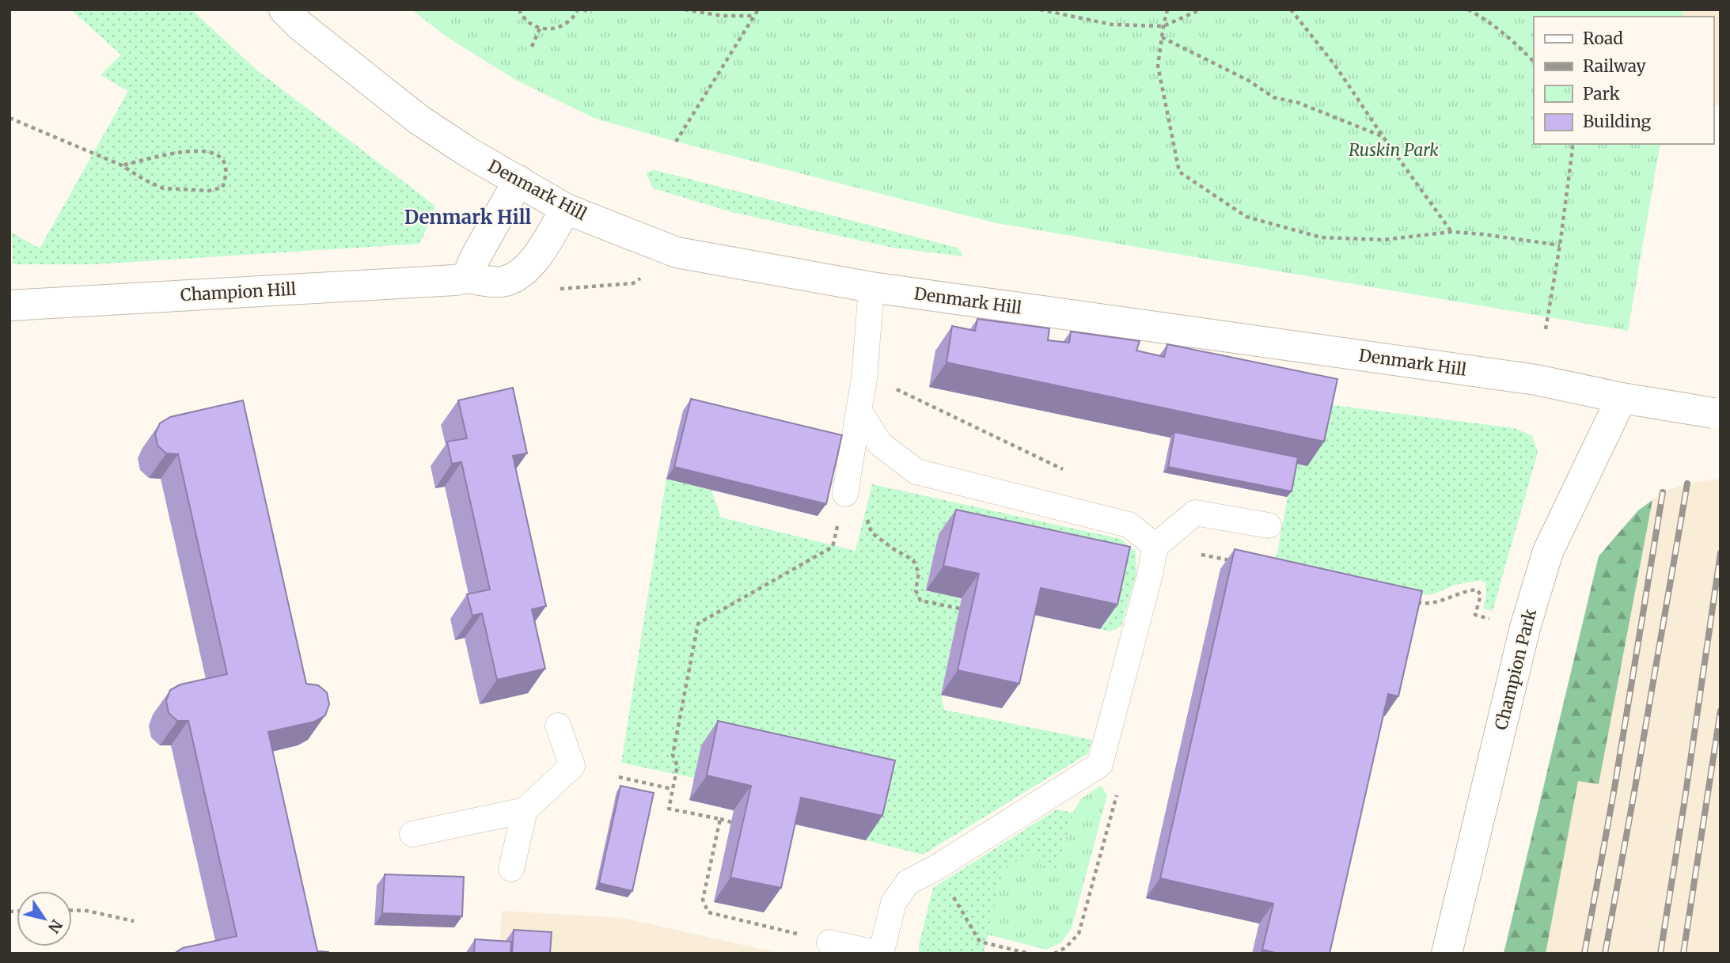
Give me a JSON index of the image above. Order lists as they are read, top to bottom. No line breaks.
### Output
{"streets":{"main road":["Denmark Hill","Champion Hill","Champion Park"]},"crossings":[["Denmark Hill","Champion Hill"],["Denmark Hill","Champion Park"]],"districts":["Denmark Hill"],"parks":["Ruskin Park"],"legend":["Road","Railway","Park","Building"],"north":"bottom right"}
